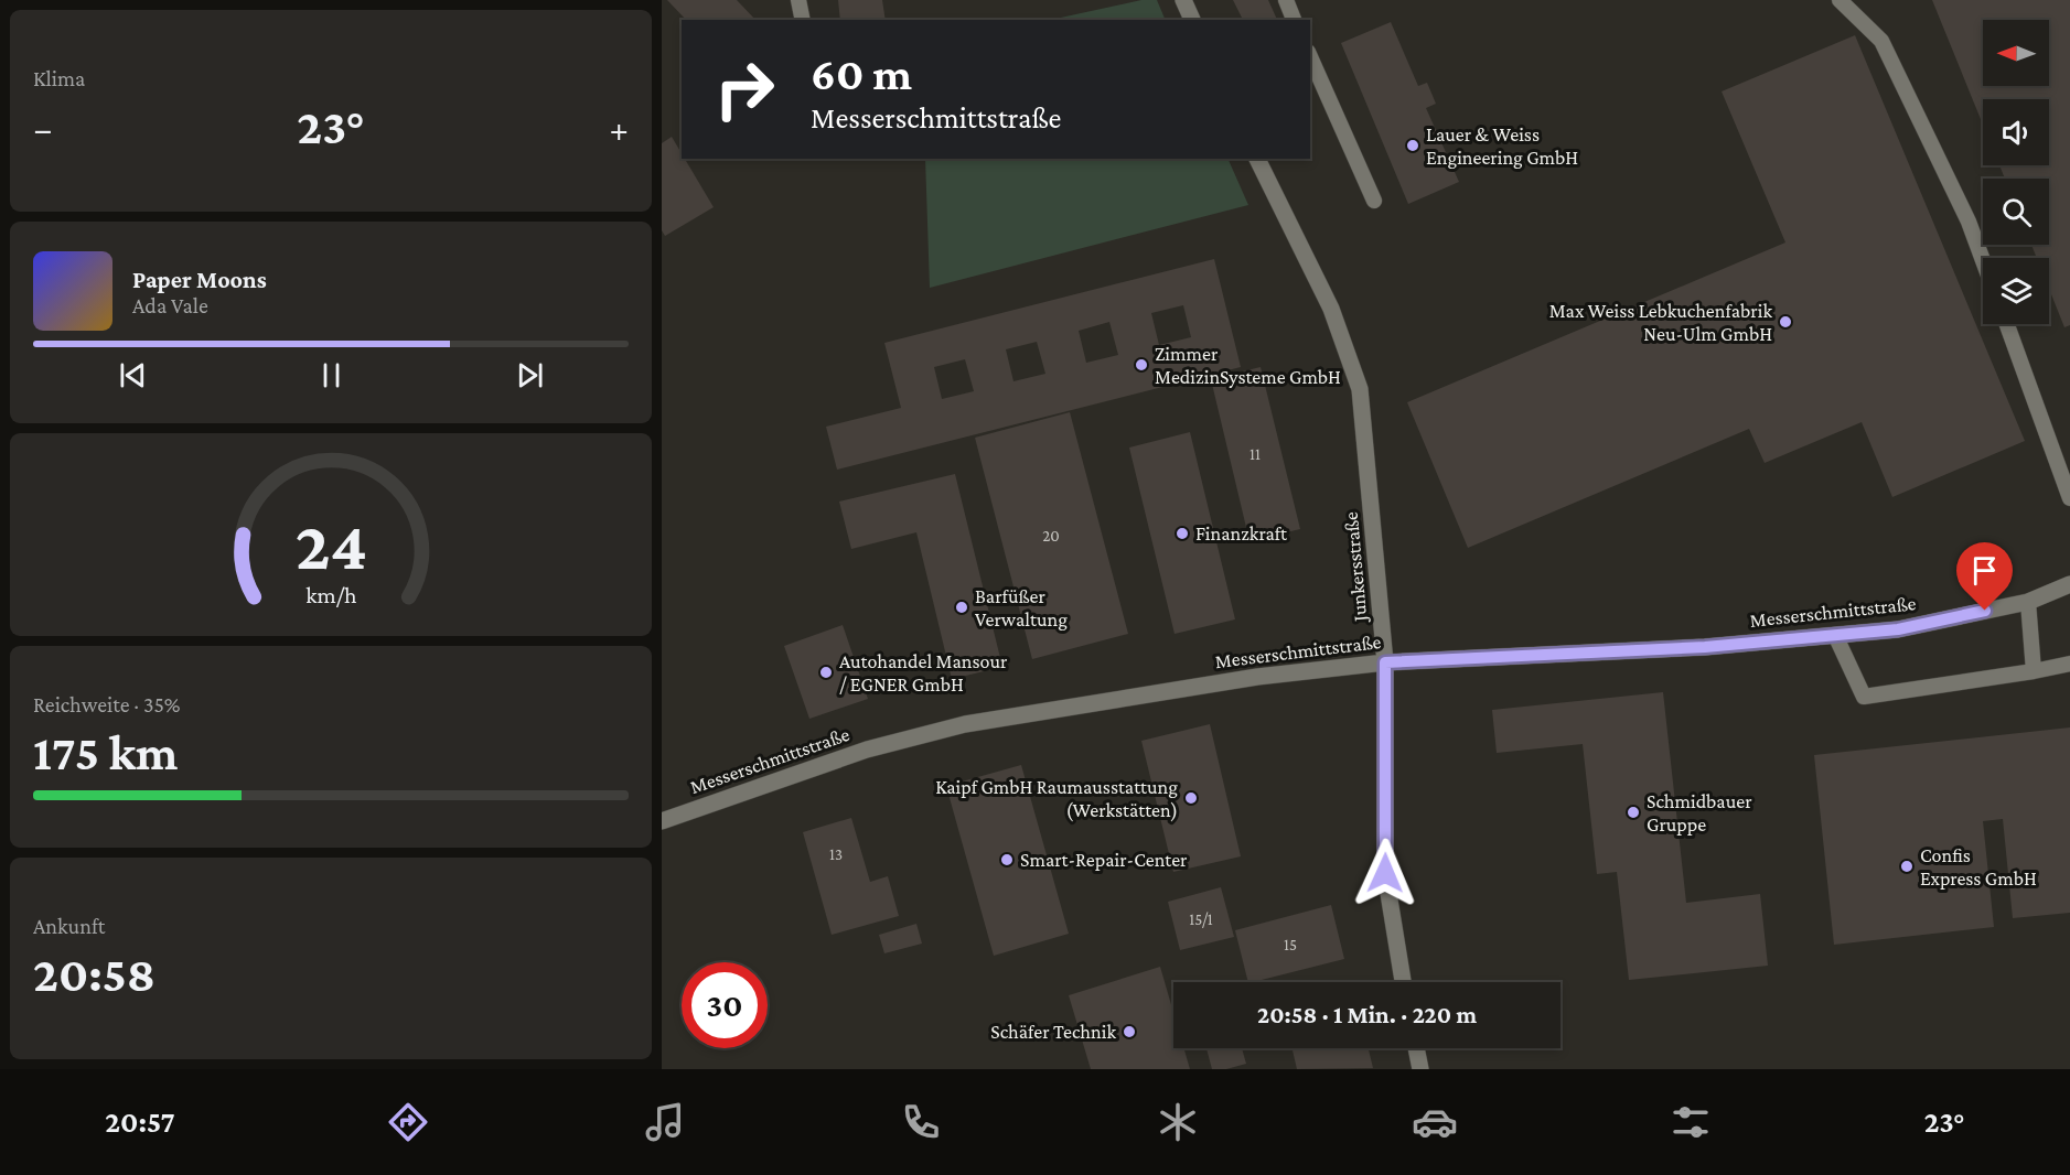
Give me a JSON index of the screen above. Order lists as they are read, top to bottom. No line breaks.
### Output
{"streets":{"street":["Junkersstraße","Messerschmittstraße"]},"crossings":[["Junkersstraße","Messerschmittstraße"]],"places":["Lauer & Weiss Engineering GmbH","Max Weiss Lebkuchenfabrik Neu-Ulm GmbH","Zimmer MedizinSysteme GmbH","Finanzkraft","Barfüßer Verwaltung","Autohandel Mansour / EGNER GmbH","Kaipf GmbH Raumausstattung (Werkstätten)","Schmidbauer Gruppe","Smart-Repair-Center","Confis Express GmbH","Schäfer Technik"],"house_numbers":["11","20","13","15/1","15"],"north":"left","page":{"tile":["Klima",["Reichweite · 35%","175 km"],["Ankunft","20:58"]],"turn":["60 m","Messerschmittstraße"],"heat":["−","23°","+"],"song":["Paper Moons","Ada Vale"],"limit":"30","trip":"20:58 · 1 Min. · 220 m","tabs":["20:57","23°"],"gauge":["24","km/h"]}}
